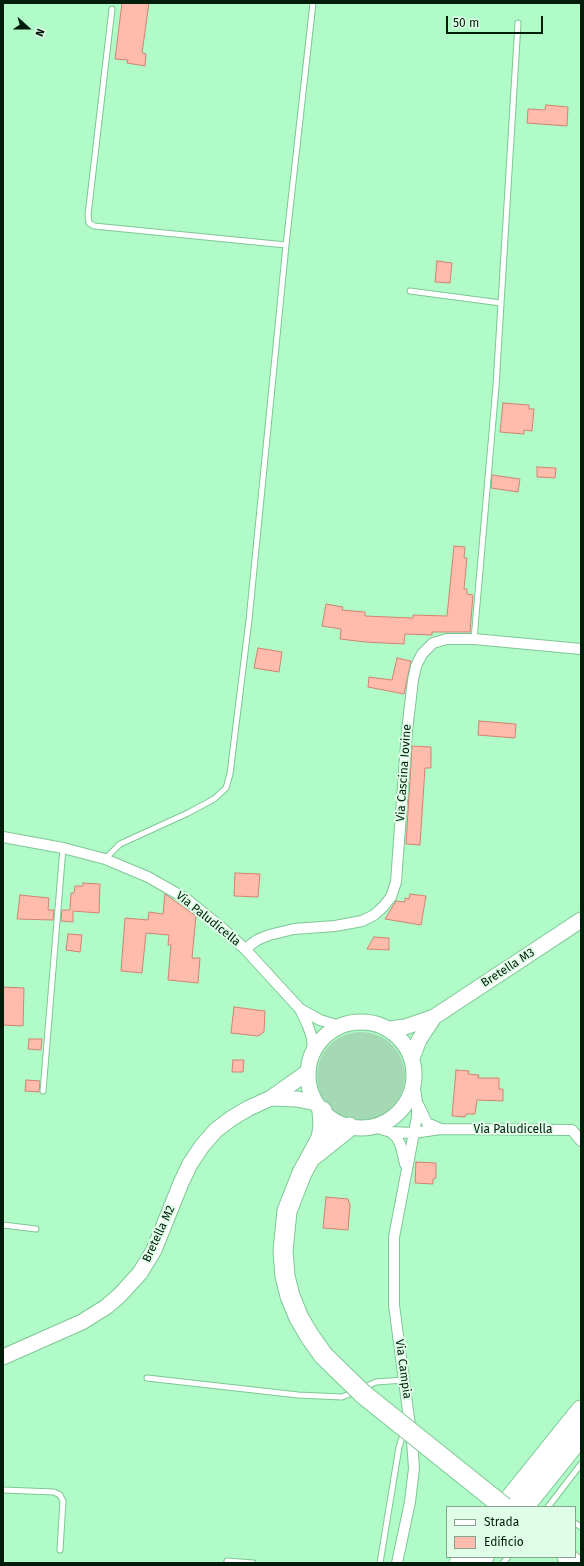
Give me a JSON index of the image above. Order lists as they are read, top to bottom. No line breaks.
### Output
{"streets":{"street":["Via Cascina Iovine","Via Paludicella","Bretella M3","Bretella M2","Via Campia"]},"crossings":[["Via Cascina Iovine","Via Paludicella"],["Via Paludicella","Bretella M3"],["Via Paludicella","Bretella M2"],["Bretella M3","Bretella M2"]],"legend":["Strada","Edificio"],"scale_bar":"50 m","north":"right"}
